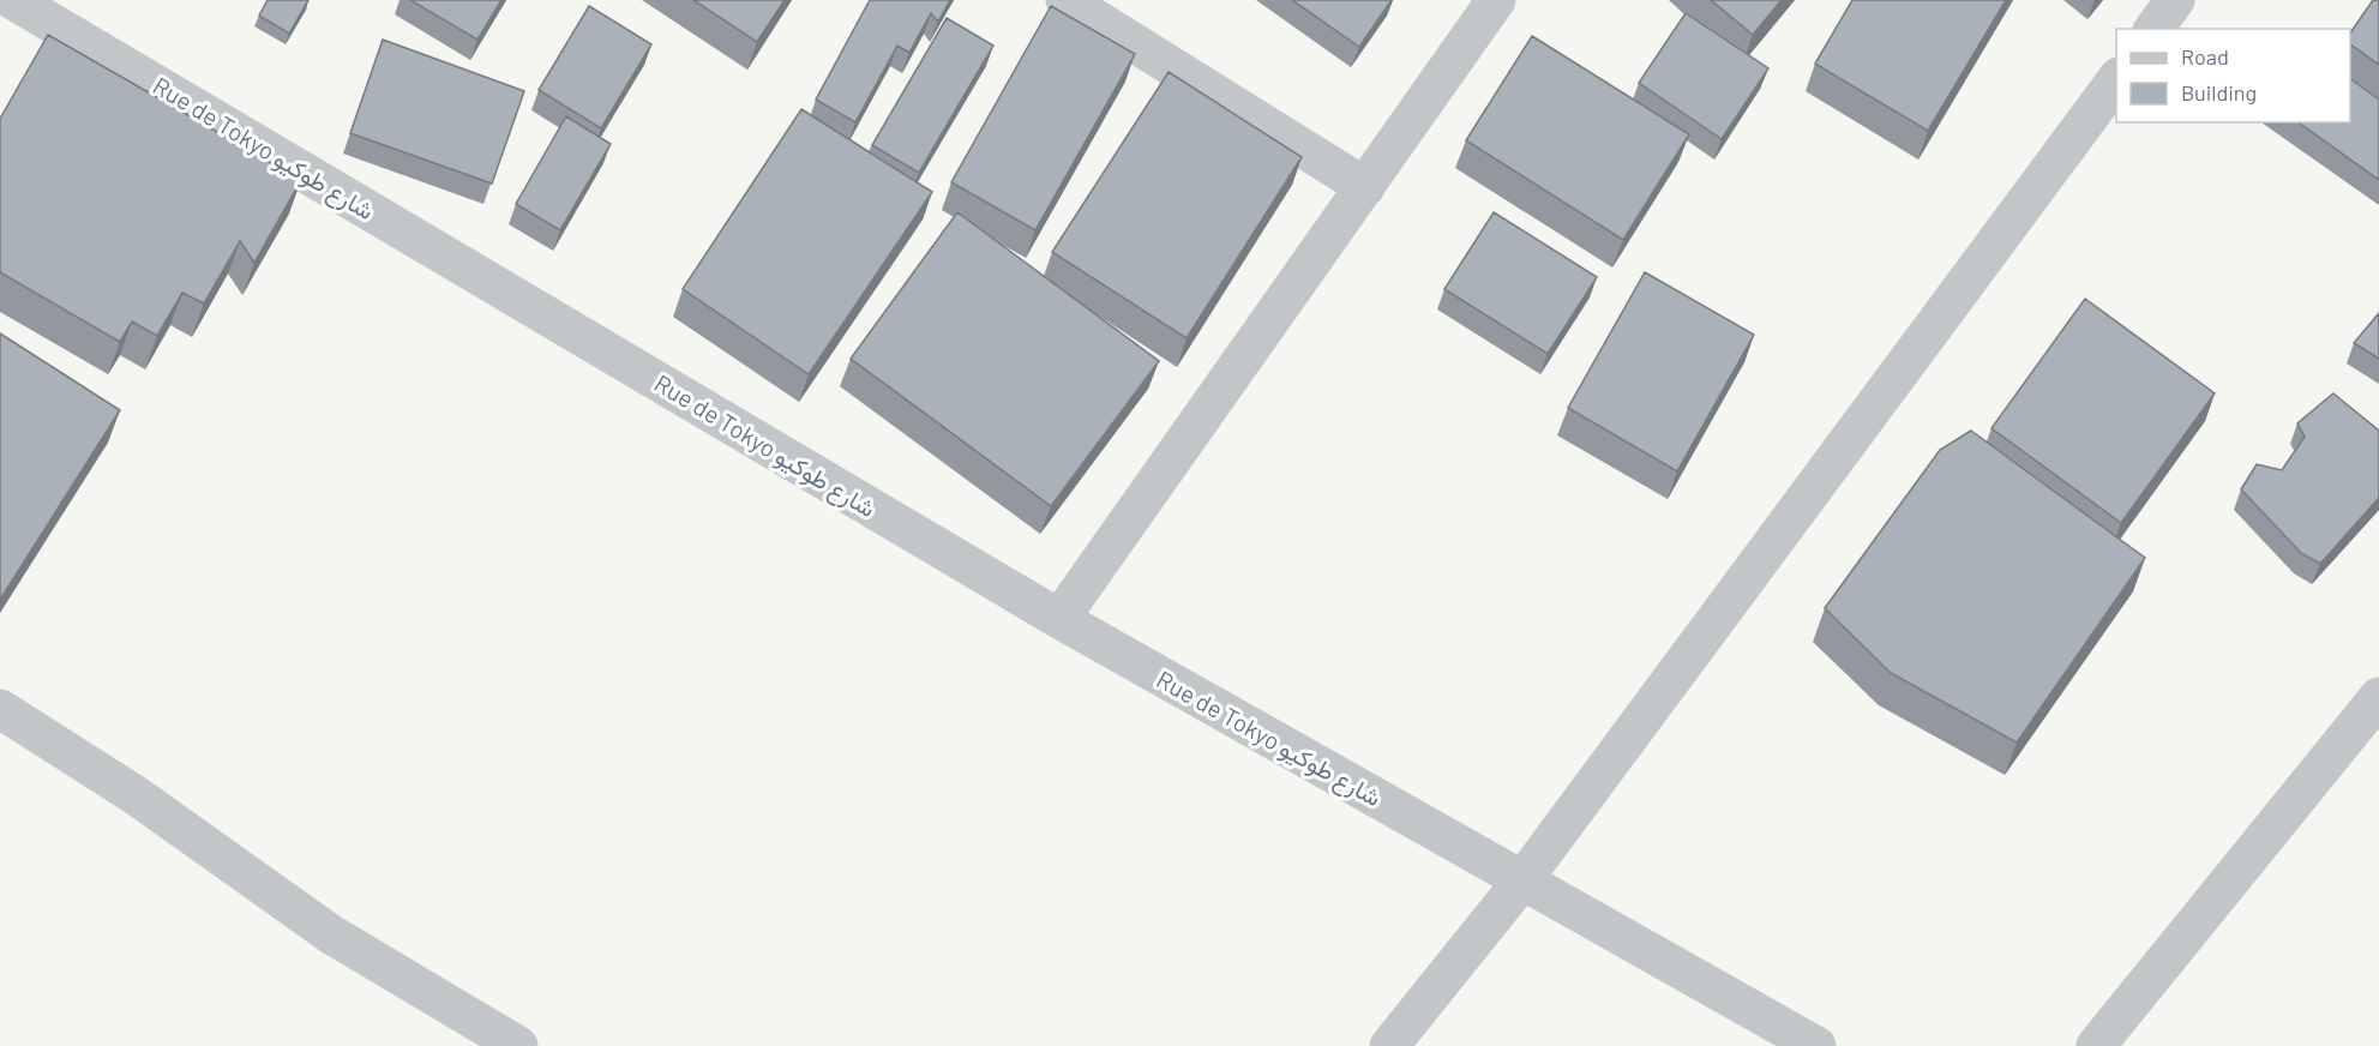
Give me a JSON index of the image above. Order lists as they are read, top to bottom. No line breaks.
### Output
{"streets":{"street":["Rue de Tokyo شارع طوكيو"]},"legend":["Road","Building"]}
